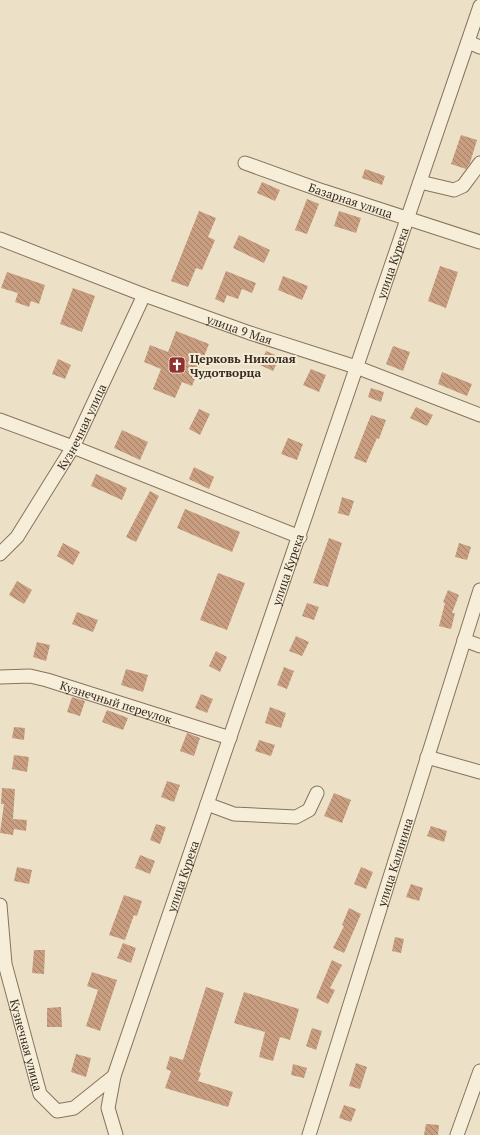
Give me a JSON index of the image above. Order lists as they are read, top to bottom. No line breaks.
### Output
{"streets":{"street":["Базарная улица","улица Курека","улица 9 Мая","Кузнечная улица","Кузнечный переулок","улица Калинина"]},"crossings":[["Базарная улица","улица Курека"],["улица Курека","улица 9 Мая"],["улица Курека","Кузнечная улица"],["улица Курека","Кузнечный переулок"],["улица 9 Мая","Кузнечная улица"]],"places":{"church":["Церковь Николая Чудотворца"]}}
